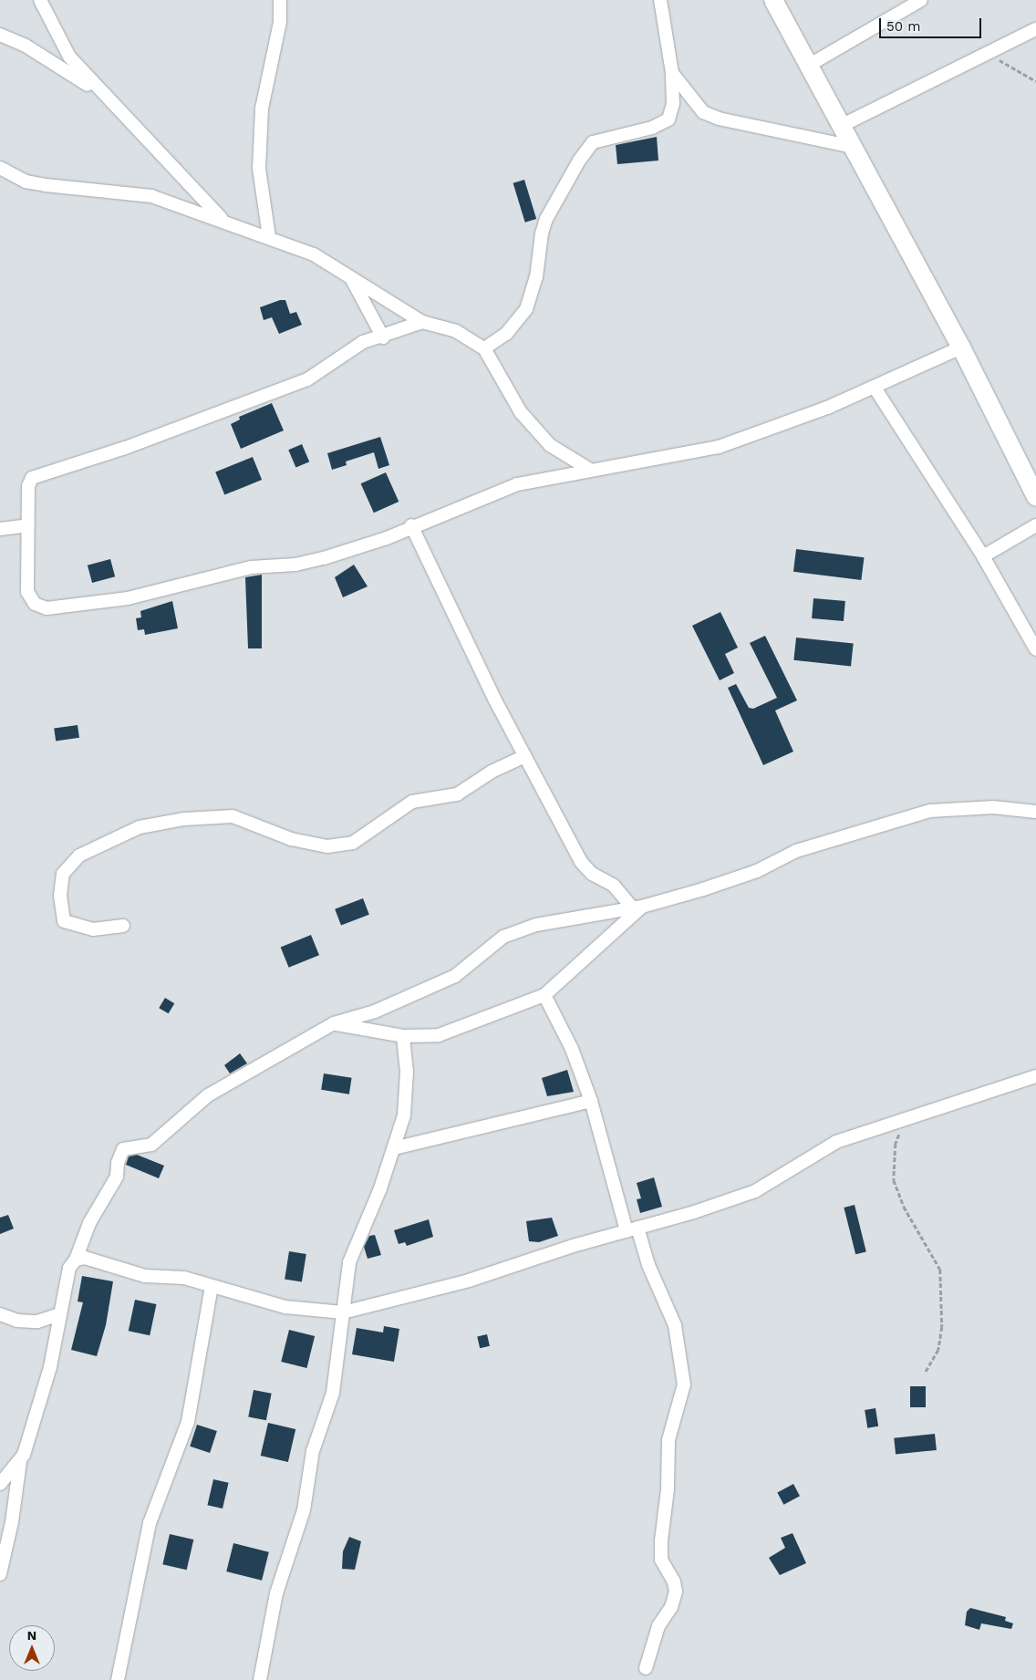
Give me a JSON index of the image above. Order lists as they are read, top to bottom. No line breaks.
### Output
{"scale_bar":"50 m","north":"top"}
